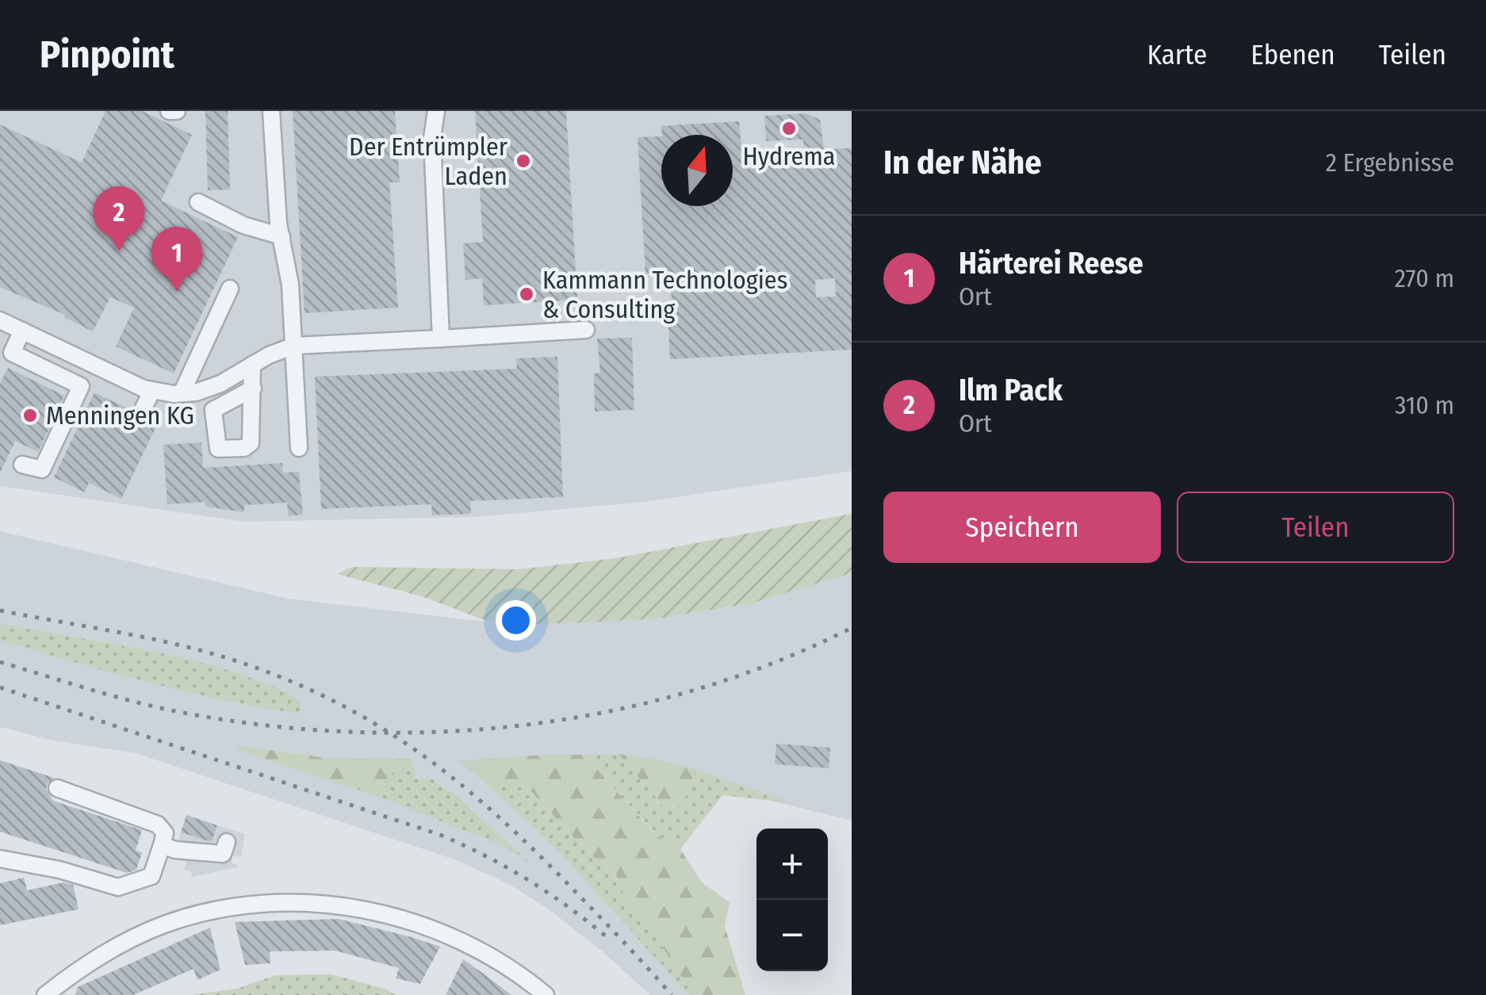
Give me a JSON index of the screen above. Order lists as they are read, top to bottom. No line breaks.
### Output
{"places":["Hydrema","Der Entrümpler Laden","Kammann Technologies & Consulting","Menningen KG"],"north":"top","page":{"header":"Pinpoint","nav":["Karte","Ebenen","Teilen"],"heading":["In der Nähe","2 Ergebnisse"],"pins":["2","1"],"list":[{"mark":"1","name":"Härterei Reese","note":"Ort","value":"270 m"},{"mark":"2","name":"Ilm Pack","note":"Ort","value":"310 m"}],"buttons":["Speichern","Teilen"],"map_buttons":["+","−"]}}
